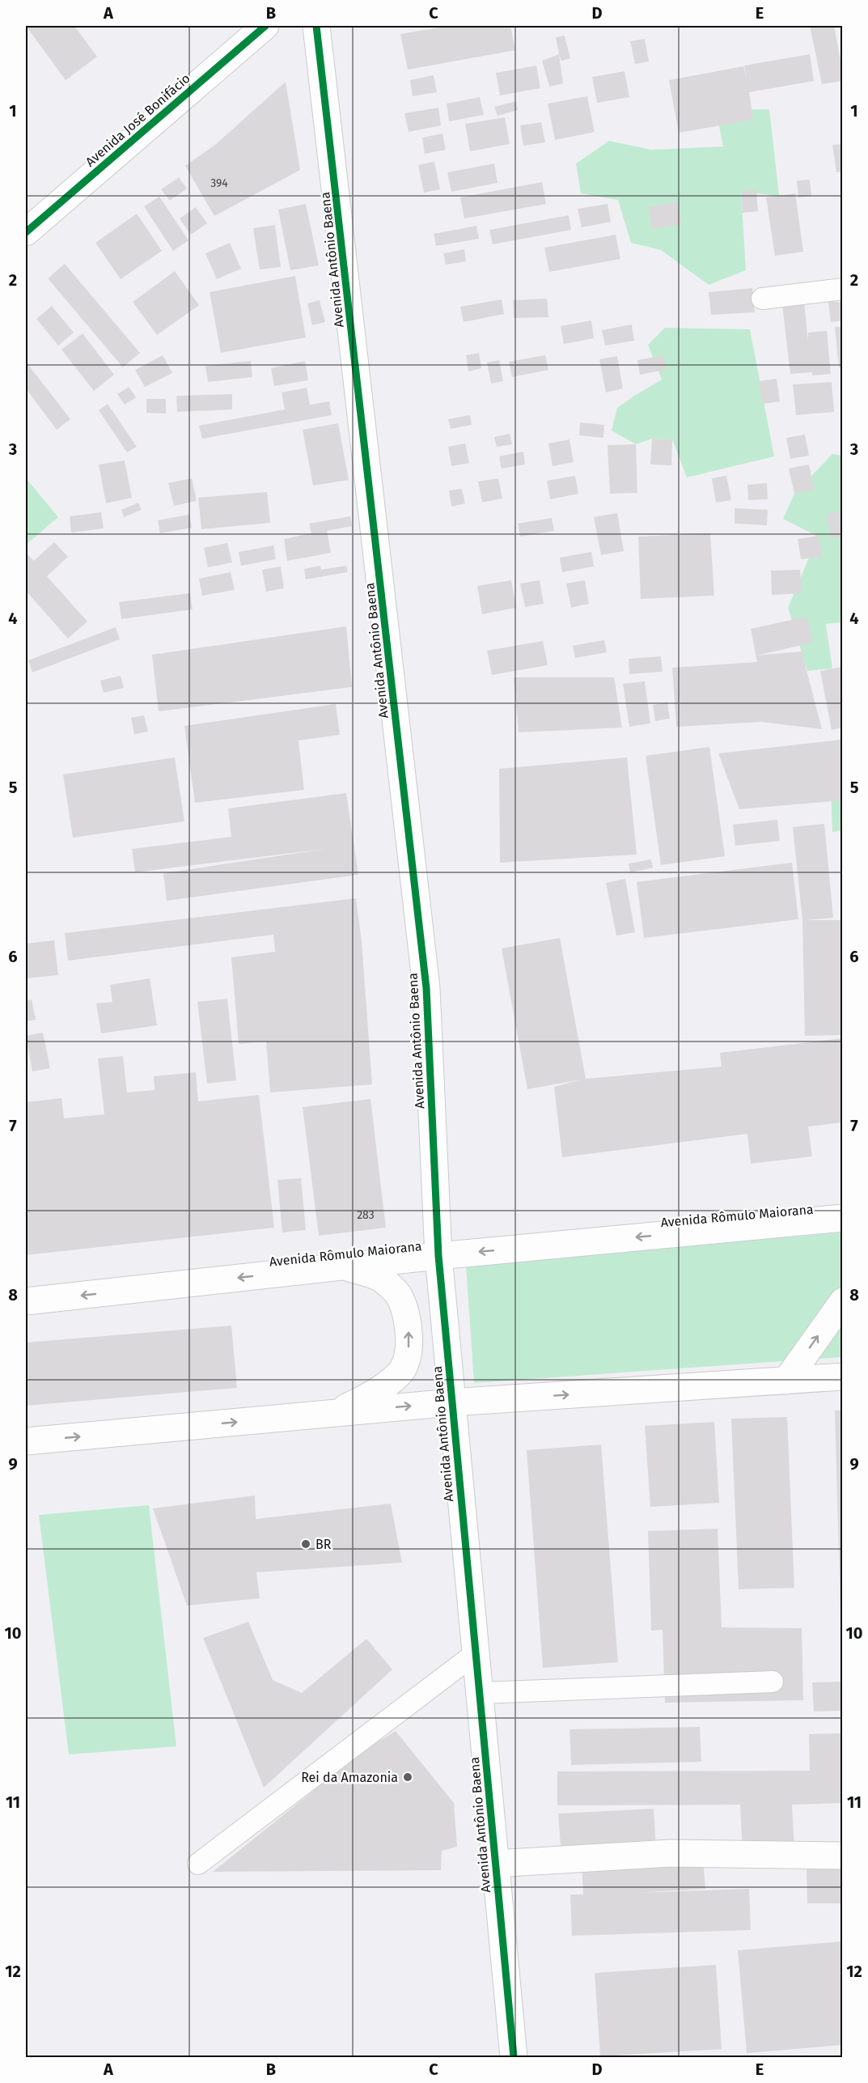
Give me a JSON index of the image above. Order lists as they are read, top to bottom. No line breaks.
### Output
{"streets":{"street":["Avenida José Bonifácio","Avenida Antônio Baena","Avenida Rômulo Maiorana"]},"crossings":[["Avenida Antônio Baena","Avenida Rômulo Maiorana"]],"places":["BR","Rei da Amazonia"],"house_numbers":["394","283"],"grid":{"columns":["A","B","C","D","E"],"rows":["1","2","3","4","5","6","7","8","9","10","11","12"]}}
